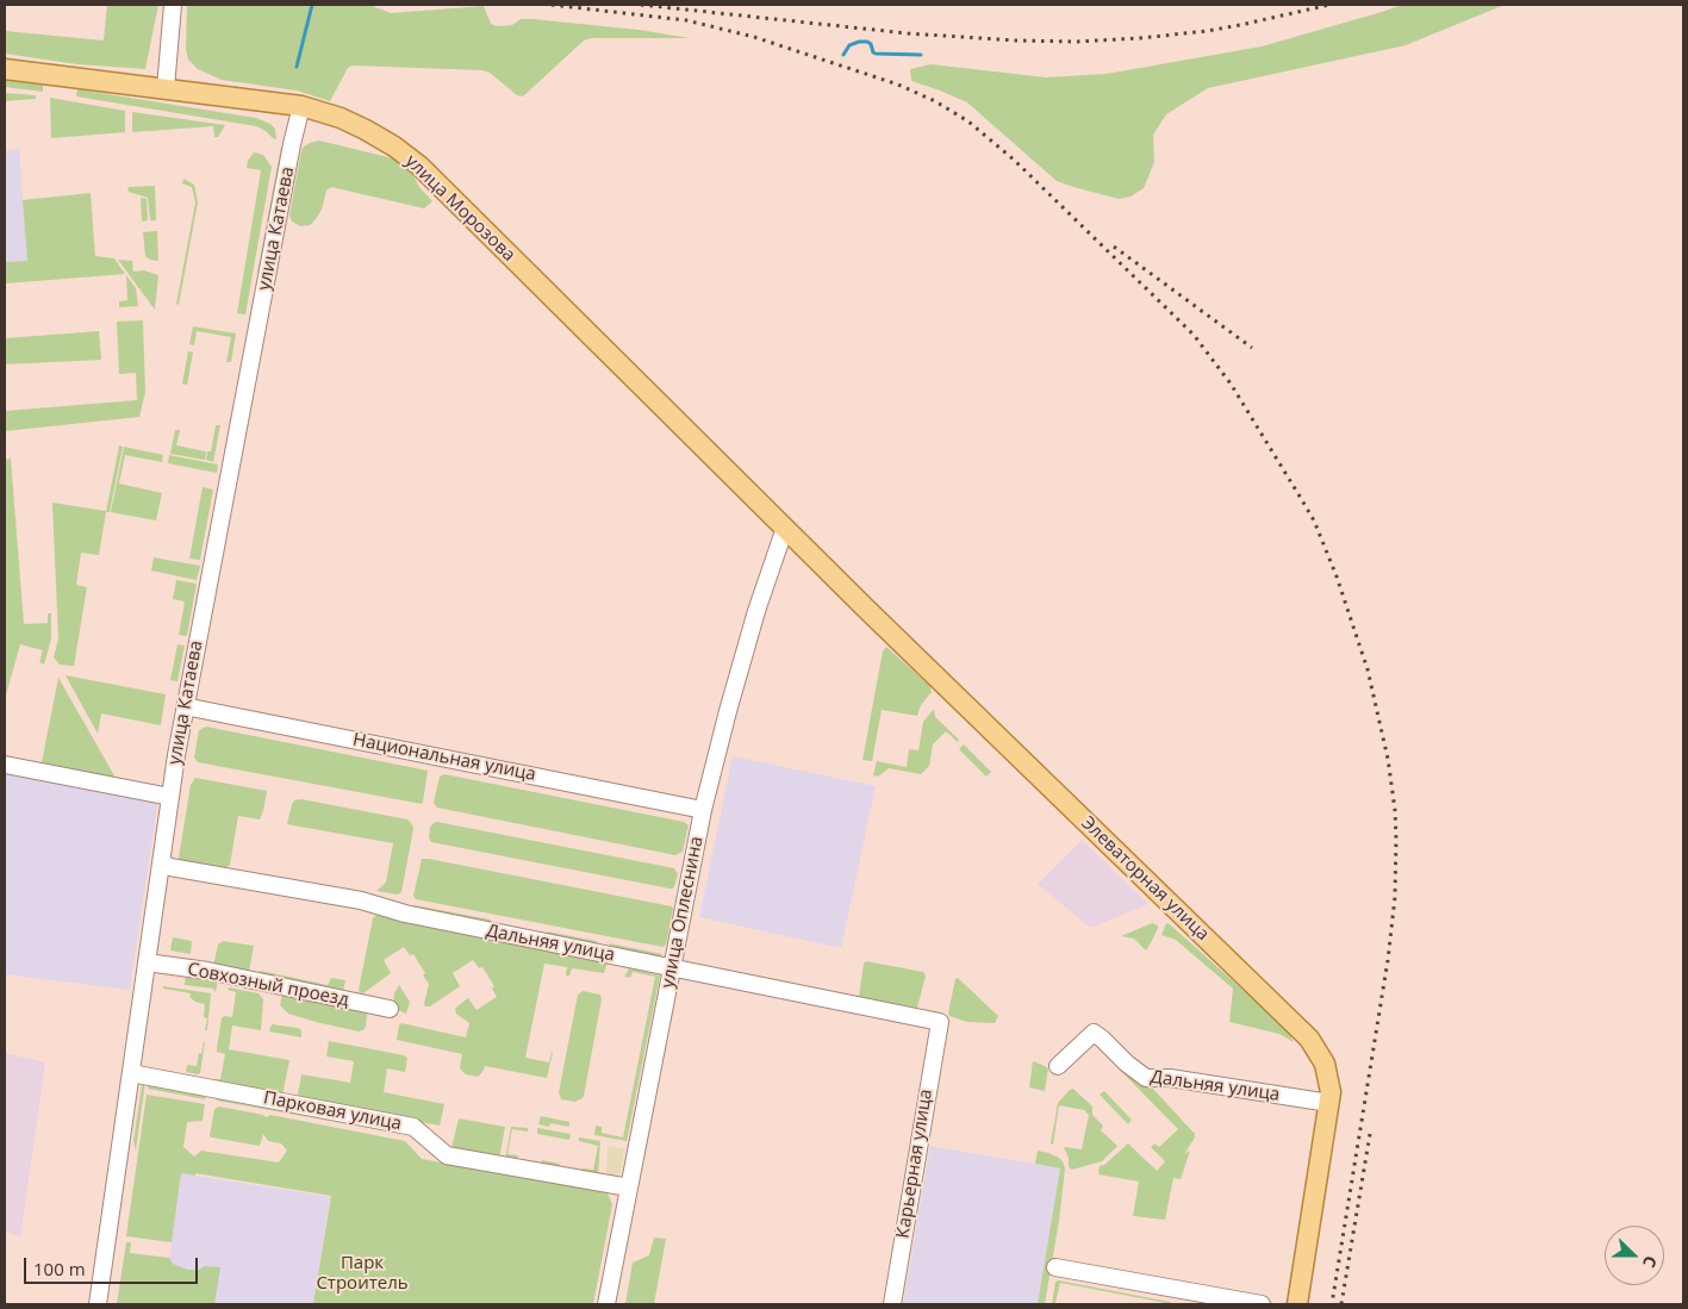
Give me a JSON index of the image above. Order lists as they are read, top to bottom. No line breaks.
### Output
{"streets":{"main road":["улица Морозова","Элеваторная улица"],"street":["улица Катаева","Национальная улица","улица Оплеснина","Дальняя улица","Совхозный проезд","Парковая улица","Карьерная улица"]},"crossings":[["улица Морозова","улица Катаева"],["улица Морозова","Элеваторная улица"],["улица Морозова","улица Оплеснина"],["улица Катаева","Национальная улица"],["улица Катаева","Дальняя улица"],["улица Катаева","Совхозный проезд"],["улица Катаева","Парковая улица"],["Национальная улица","улица Оплеснина"],["Элеваторная улица","улица Оплеснина"],["Элеваторная улица","Дальняя улица"],["улица Оплеснина","Дальняя улица"],["улица Оплеснина","Парковая улица"],["Дальняя улица","Карьерная улица"]],"parks":["Парк Строитель"],"scale_bar":"100 m","north":"right"}
